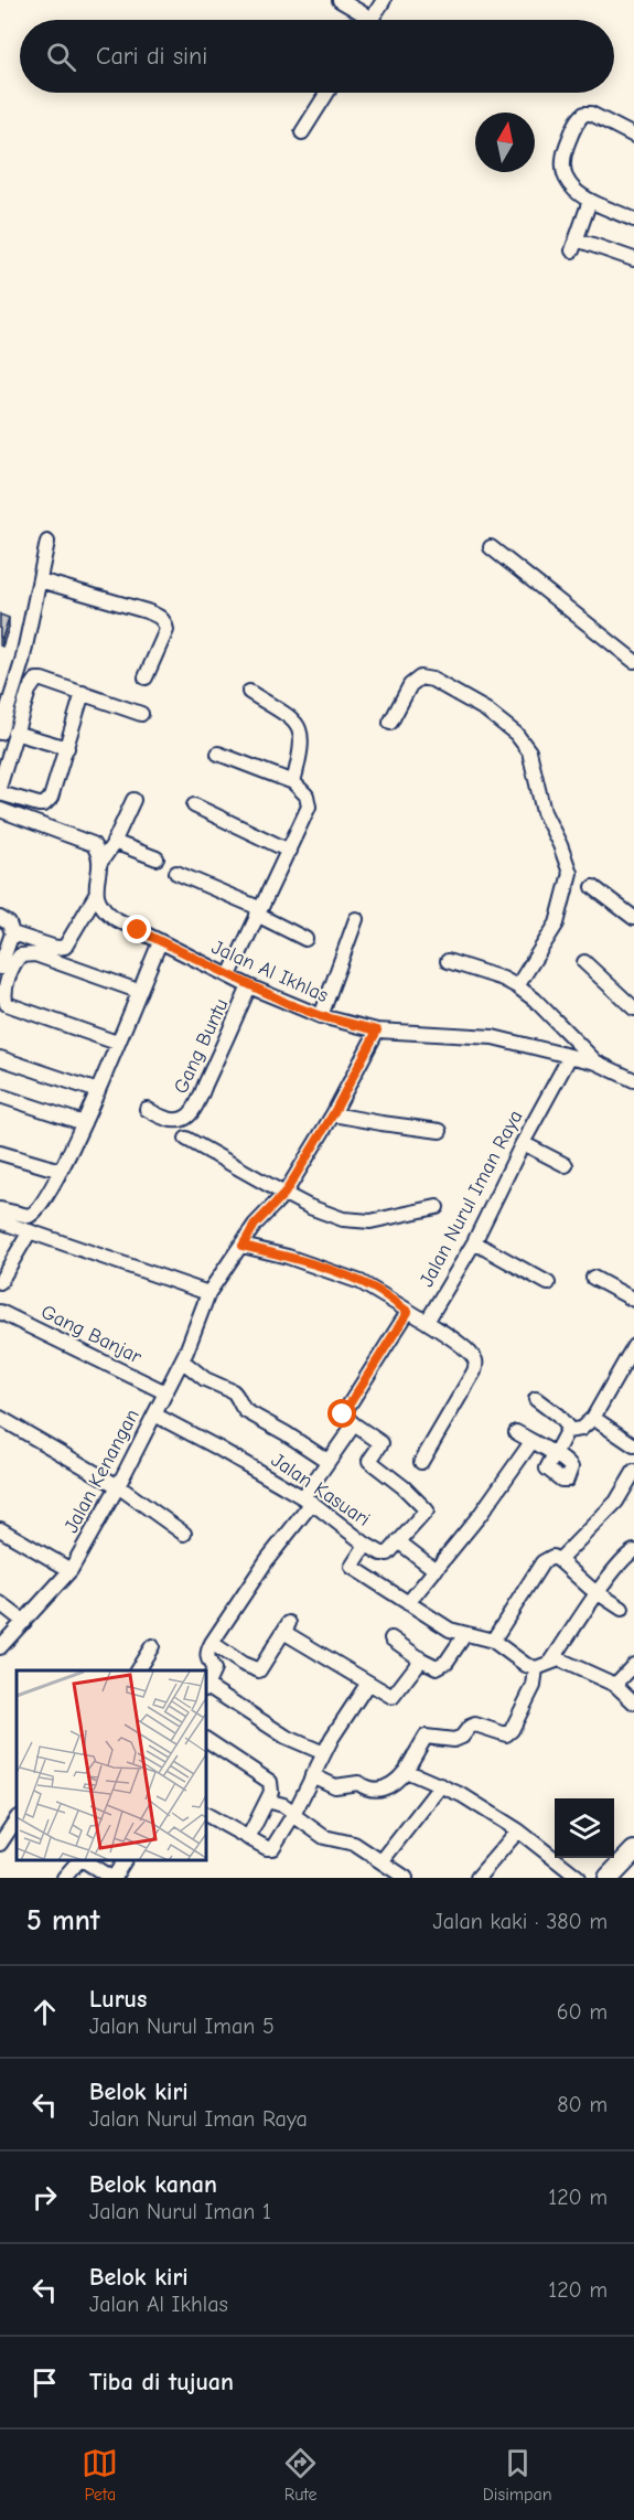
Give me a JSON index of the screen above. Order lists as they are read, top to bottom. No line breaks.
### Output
{"streets":{"street":["Jalan Al Ikhlas","Gang Buntu","Jalan Nurul Iman Raya","Gang Banjar","Jalan Kenangan","Jalan Kasuari"]},"crossings":[["Jalan Al Ikhlas","Gang Buntu"],["Jalan Al Ikhlas","Jalan Nurul Iman Raya"],["Jalan Al Ikhlas","Jalan Kenangan"],["Gang Banjar","Jalan Kenangan"],["Jalan Kenangan","Jalan Kasuari"]],"north":"top","page":{"search":"Cari di sini","heading":["5 mnt","Jalan kaki · 380 m"],"list":[["Lurus","Jalan Nurul Iman 5","60 m"],["Belok kiri","Jalan Nurul Iman Raya","80 m"],["Belok kanan","Jalan Nurul Iman 1","120 m"],["Belok kiri","Jalan Al Ikhlas","120 m"],"Tiba di tujuan"],"nav":["Peta","Rute","Disimpan"]}}
